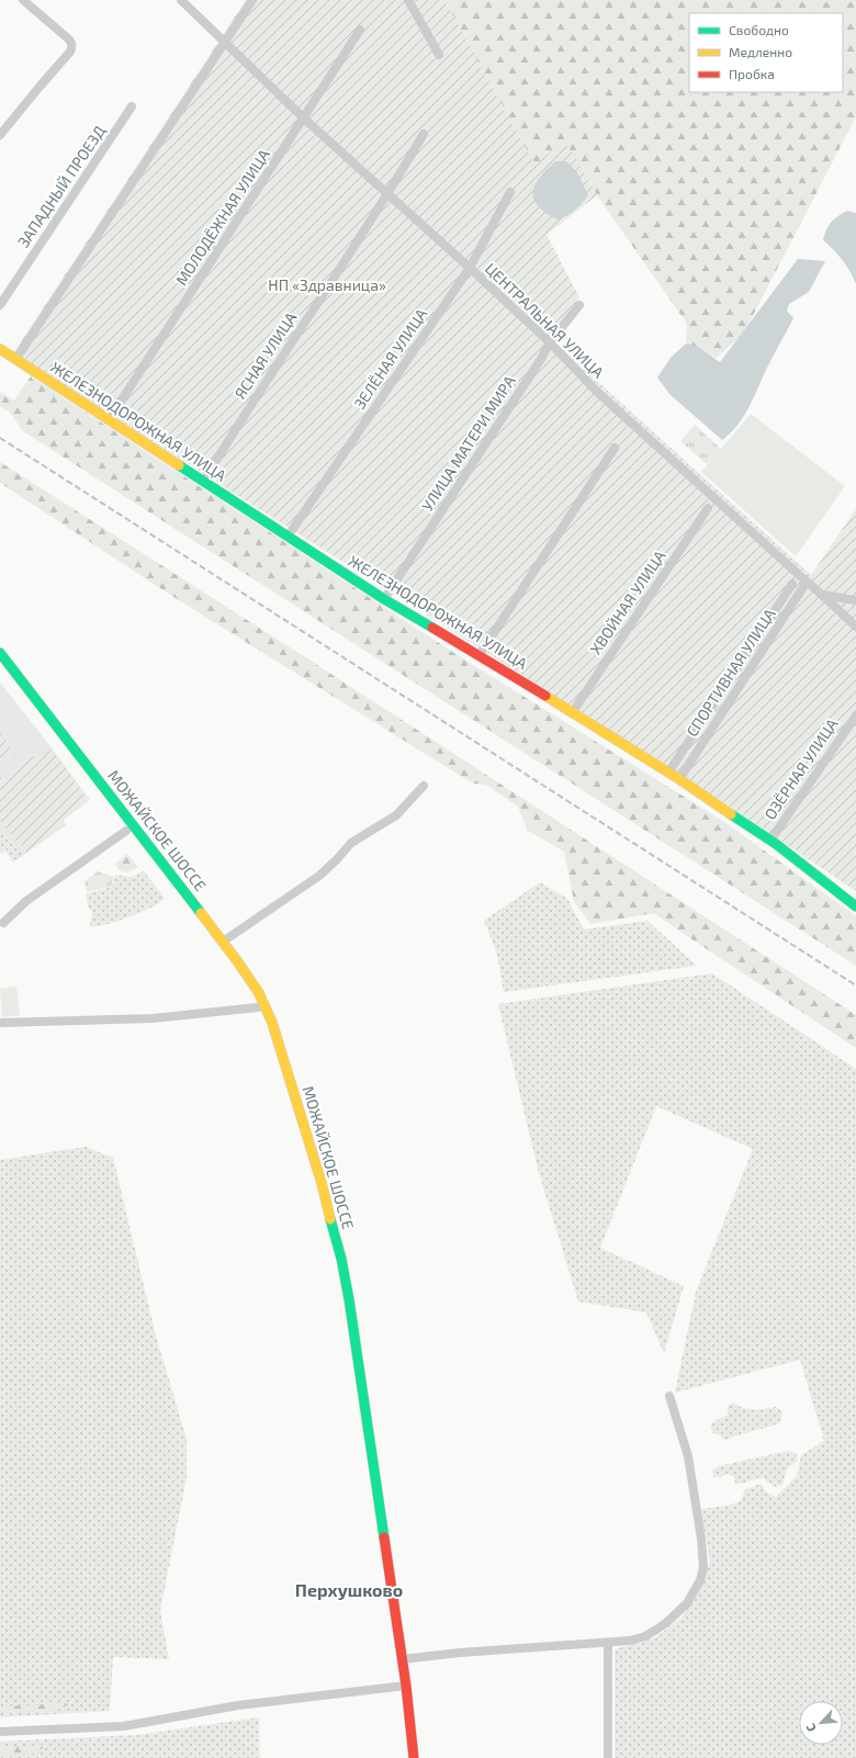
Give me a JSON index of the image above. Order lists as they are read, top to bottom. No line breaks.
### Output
{"streets":{"main road":["ЖЕЛЕЗНОДОРОЖНАЯ УЛИЦА","МОЖАЙСКОЕ ШОССЕ"],"street":["ЗАПАДНЫЙ ПРОЕЗД","МОЛОДЁЖНАЯ УЛИЦА","ЦЕНТРАЛЬНАЯ УЛИЦА","ЯСНАЯ УЛИЦА","ЗЕЛЁНАЯ УЛИЦА","УЛИЦА МАТЕРИ МИРА","ХВОЙНАЯ УЛИЦА","СПОРТИВНАЯ УЛИЦА","ОЗЁРНАЯ УЛИЦА"]},"crossings":[["МОЛОДЁЖНАЯ УЛИЦА","ЦЕНТРАЛЬНАЯ УЛИЦА"],["МОЛОДЁЖНАЯ УЛИЦА","ЖЕЛЕЗНОДОРОЖНАЯ УЛИЦА"],["ЦЕНТРАЛЬНАЯ УЛИЦА","ЯСНАЯ УЛИЦА"],["ЦЕНТРАЛЬНАЯ УЛИЦА","ЗЕЛЁНАЯ УЛИЦА"],["ЦЕНТРАЛЬНАЯ УЛИЦА","УЛИЦА МАТЕРИ МИРА"],["ЦЕНТРАЛЬНАЯ УЛИЦА","СПОРТИВНАЯ УЛИЦА"],["ЯСНАЯ УЛИЦА","ЖЕЛЕЗНОДОРОЖНАЯ УЛИЦА"],["ЗЕЛЁНАЯ УЛИЦА","ЖЕЛЕЗНОДОРОЖНАЯ УЛИЦА"],["ЖЕЛЕЗНОДОРОЖНАЯ УЛИЦА","УЛИЦА МАТЕРИ МИРА"],["ЖЕЛЕЗНОДОРОЖНАЯ УЛИЦА","ХВОЙНАЯ УЛИЦА"],["ЖЕЛЕЗНОДОРОЖНАЯ УЛИЦА","СПОРТИВНАЯ УЛИЦА"],["ЖЕЛЕЗНОДОРОЖНАЯ УЛИЦА","ОЗЁРНАЯ УЛИЦА"]],"districts":["Перхушково"],"parks":["НП «Здравница»"],"legend":["Свободно","Медленно","Пробка"],"north":"bottom left"}
